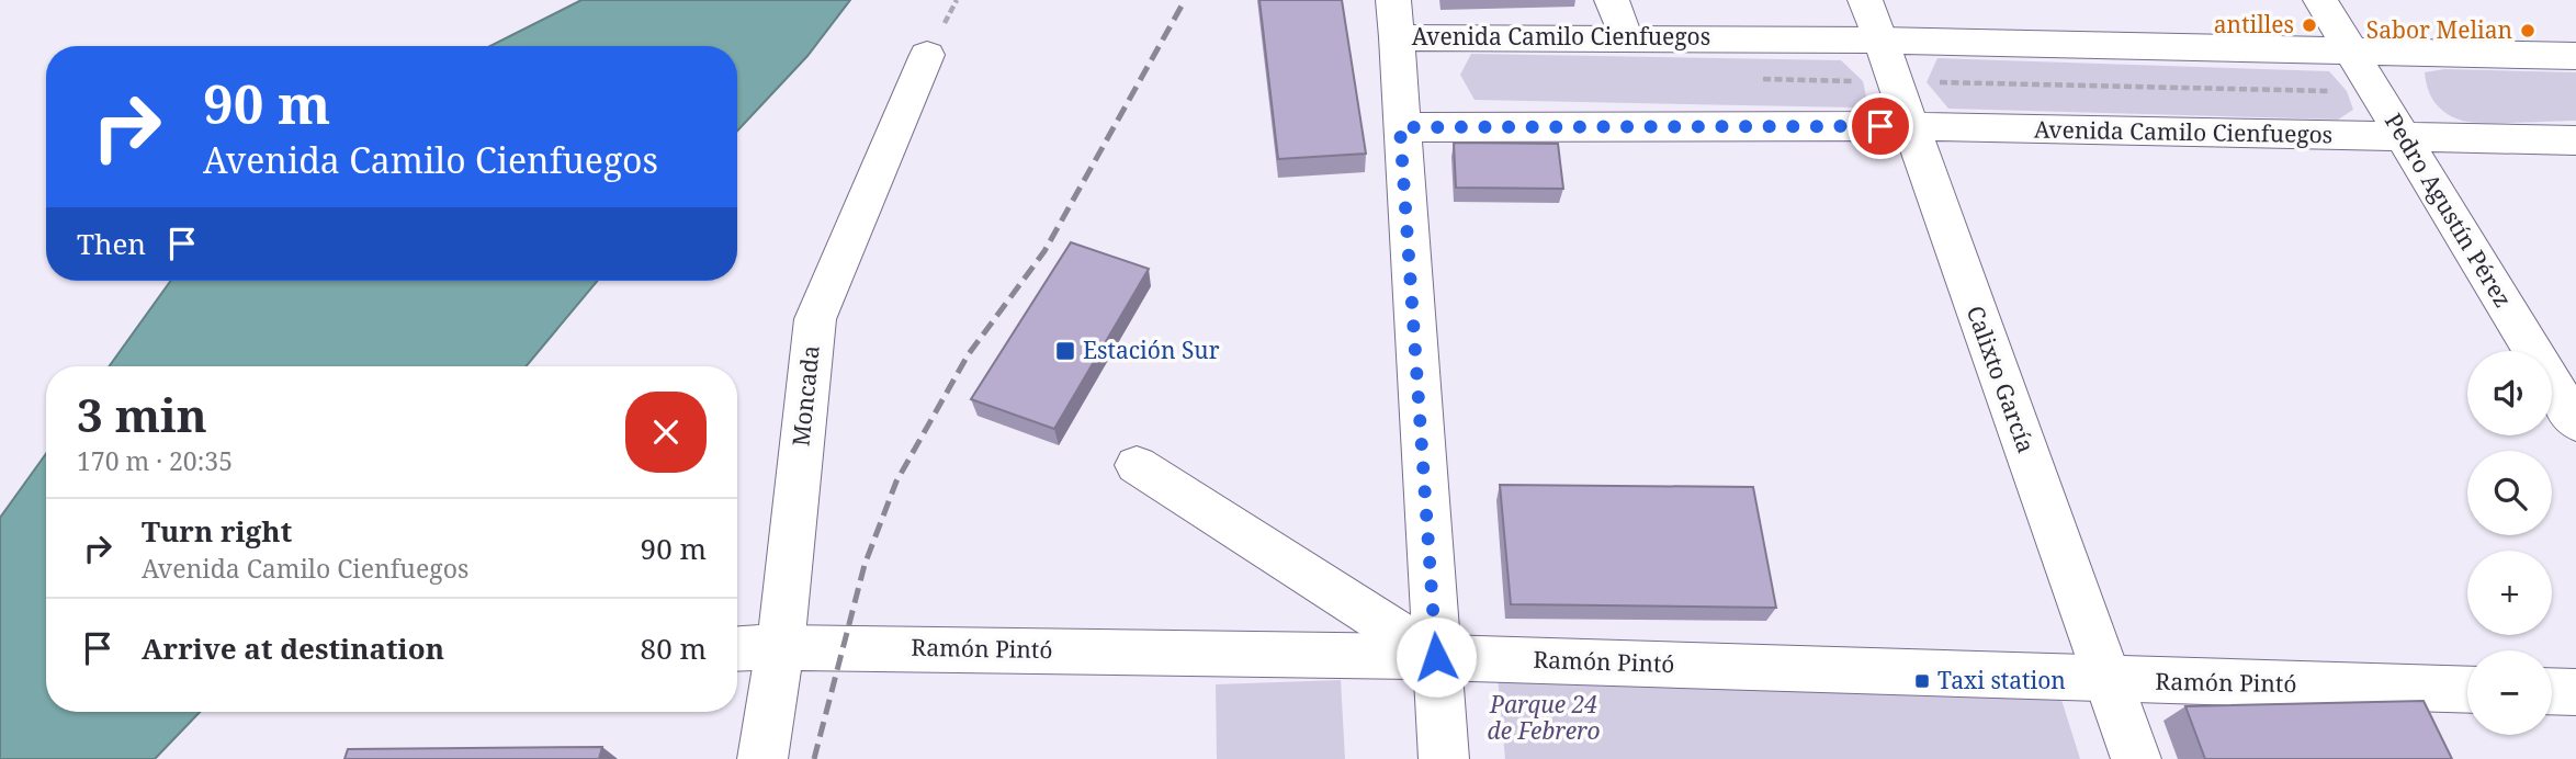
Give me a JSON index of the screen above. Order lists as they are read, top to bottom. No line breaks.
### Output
{"streets":{"main road":["Avenida Camilo Cienfuegos","Pedro Agustín Pérez","Calixto García","Moncada","Ramón Pintó"]},"crossings":[["Avenida Camilo Cienfuegos","Pedro Agustín Pérez"],["Avenida Camilo Cienfuegos","Calixto García"],["Calixto García","Ramón Pintó"],["Moncada","Ramón Pintó"]],"parks":["Parque 24 de Febrero"],"places":{"other":["antilles","Sabor Melian"],"transit":["Estación Sur","Taxi station"]},"page":{"turn":["90 m","Avenida Camilo Cienfuegos"],"then":"Then","map_buttons":["+","−"],"heading":["3 min","170 m · 20:35"],"list":[{"name":"Turn right","note":"Avenida Camilo Cienfuegos","value":"90 m"},{"name":"Arrive at destination","value":"80 m"}]}}
